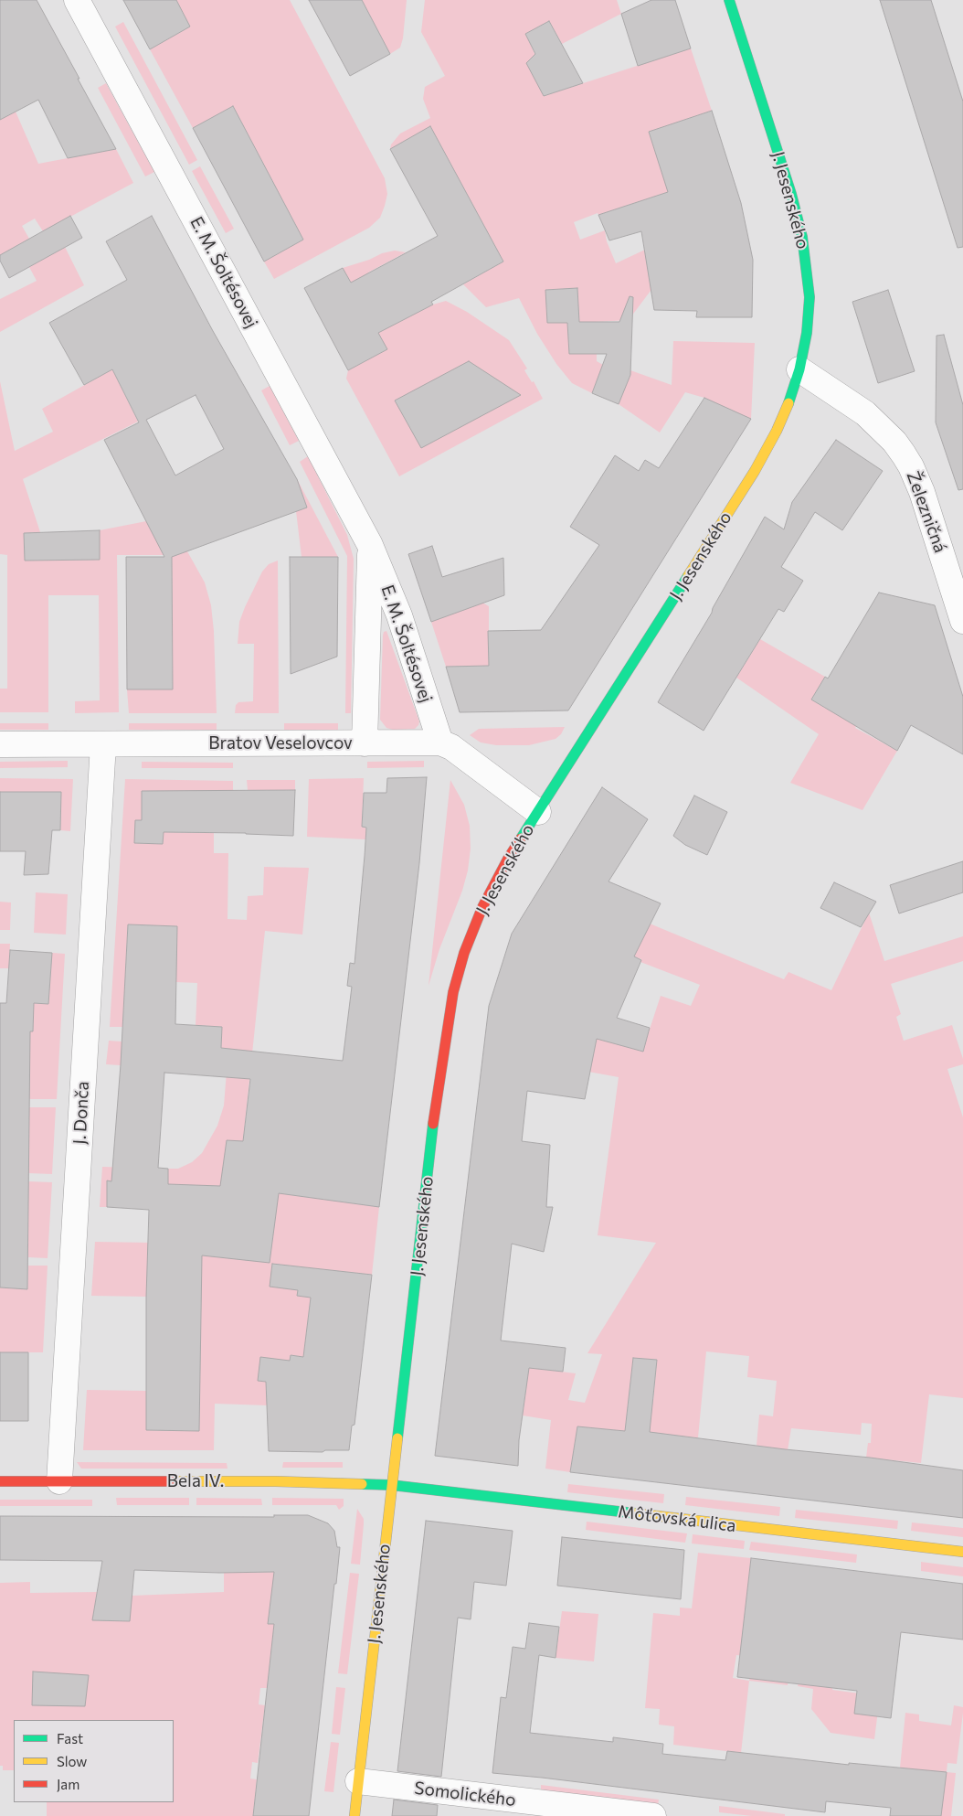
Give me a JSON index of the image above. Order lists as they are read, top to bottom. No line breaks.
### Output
{"streets":{"street":["J. Jesenského","E. M. Šoltésovej","Železničná","Bratov Veselovcov","J. Donča","Bela IV.","Môťovská ulica","Somolického"]},"crossings":[["J. Jesenského","Železničná"],["J. Jesenského","Bela IV."],["J. Jesenského","Môťovská ulica"],["J. Jesenského","Somolického"],["E. M. Šoltésovej","Bratov Veselovcov"],["Bratov Veselovcov","J. Donča"],["J. Donča","Bela IV."],["Bela IV.","Môťovská ulica"]],"legend":["Fast","Slow","Jam"]}
